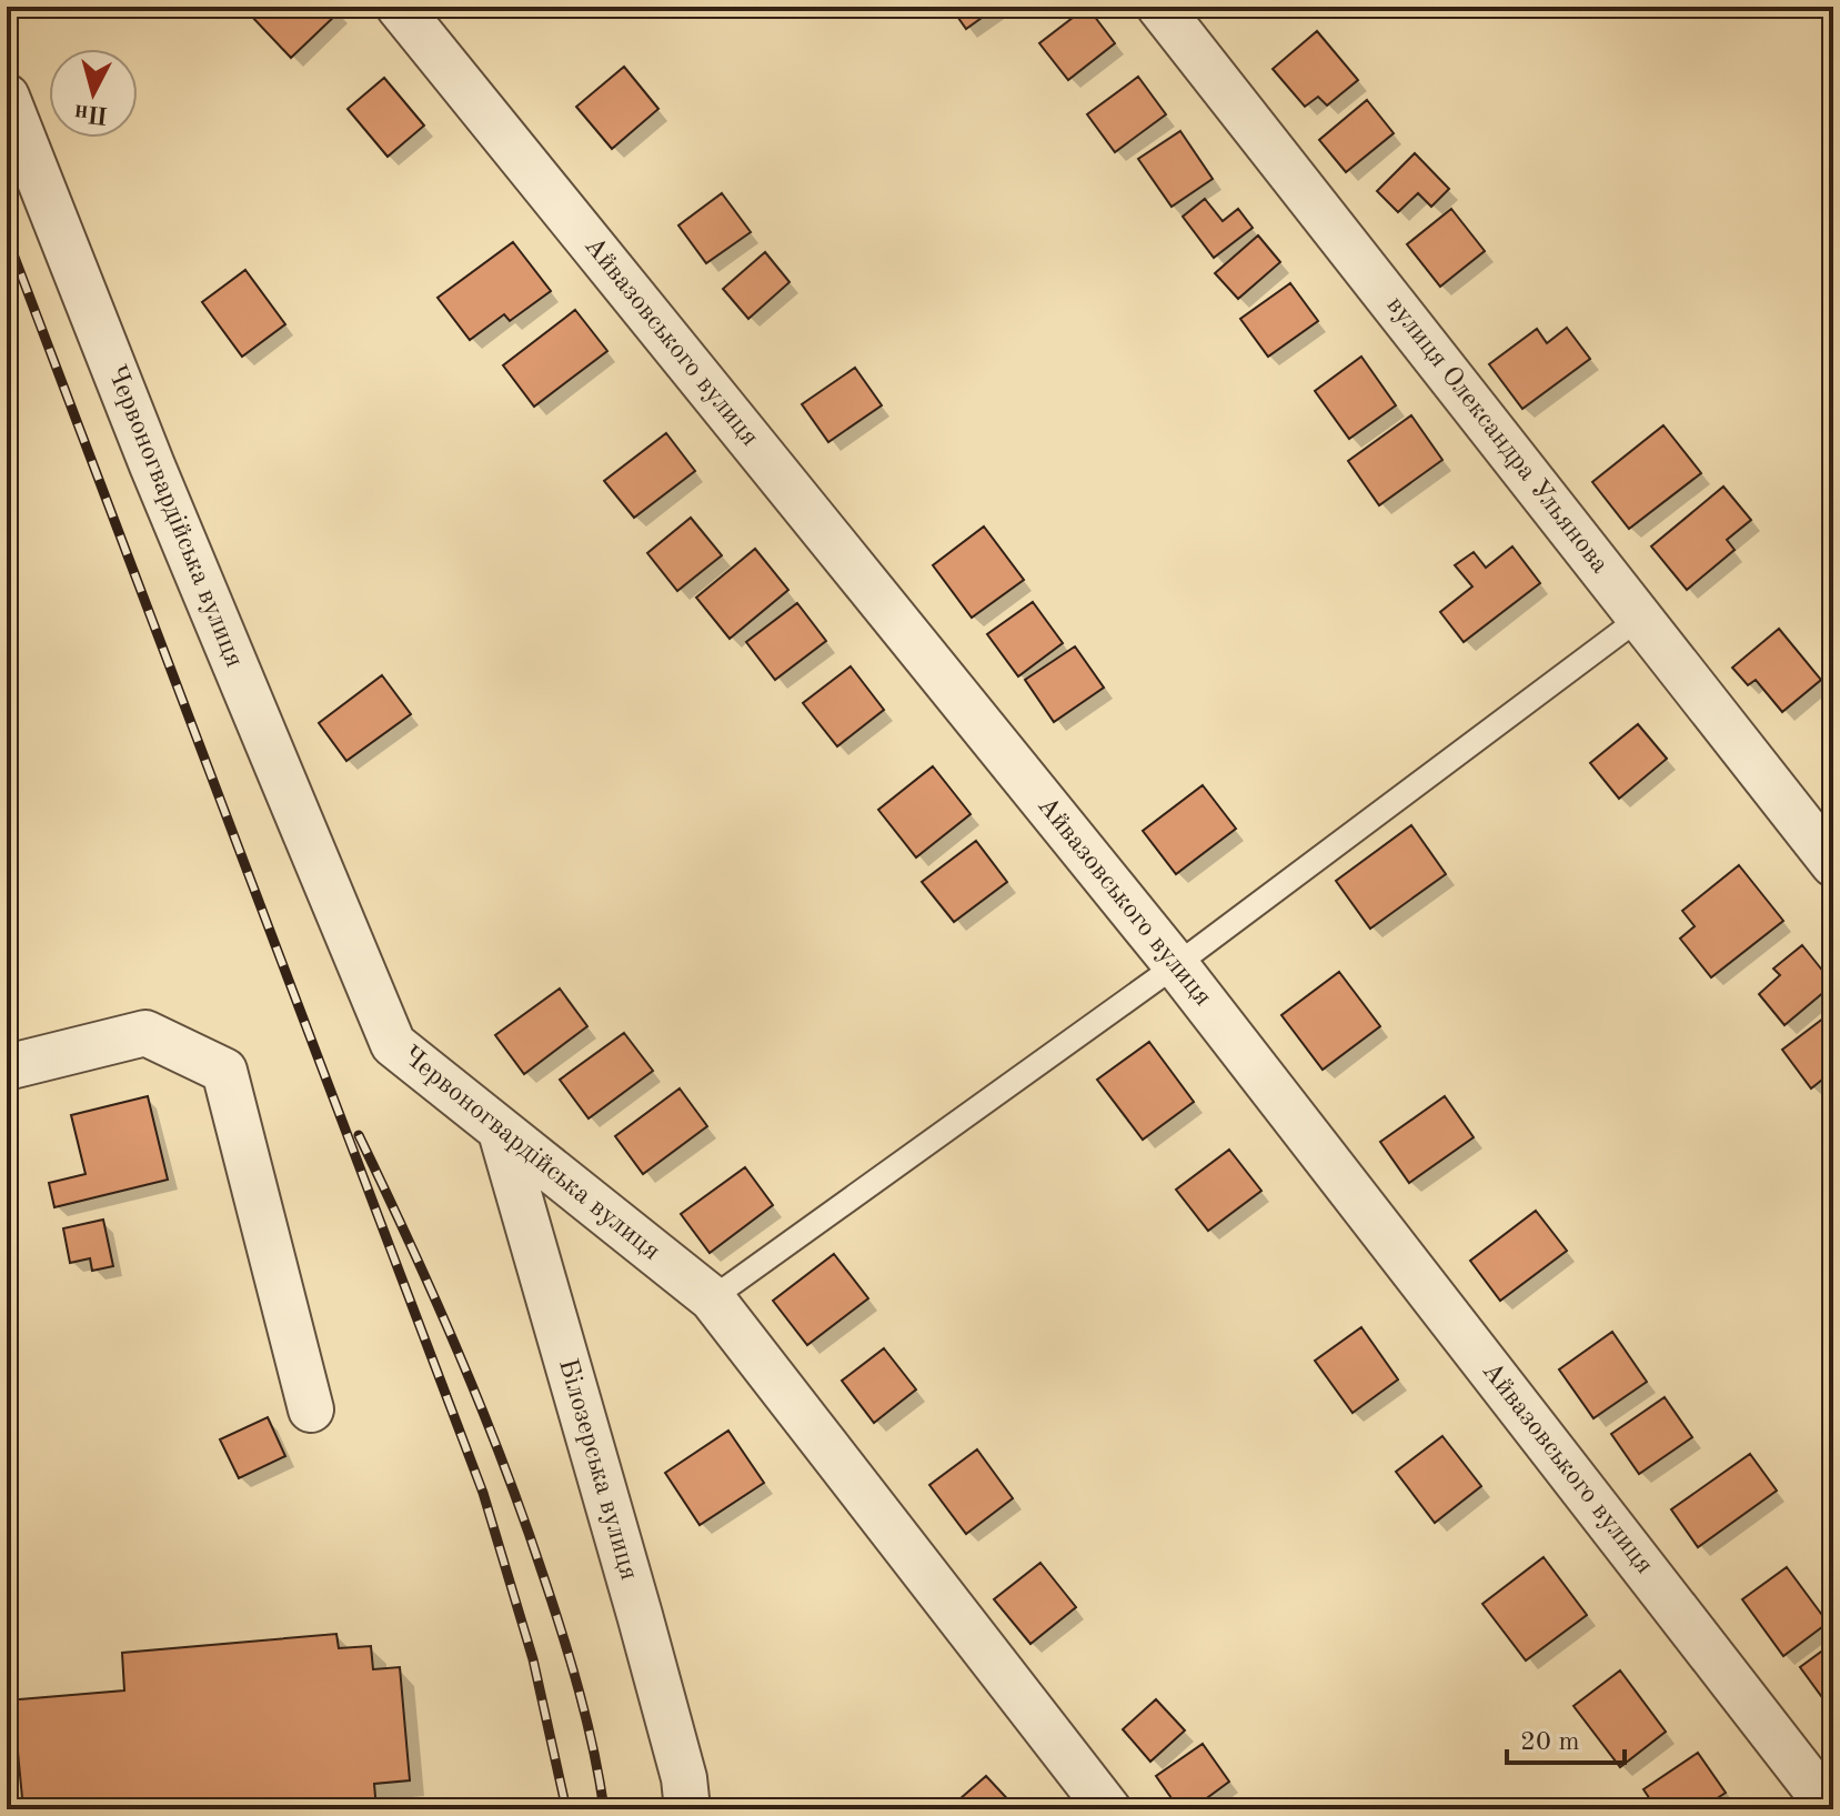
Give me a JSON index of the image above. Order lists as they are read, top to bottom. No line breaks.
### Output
{"streets":{"street":["Айвазовського вулиця","вулиця Олександра Ульянова","Червоногвардійська вулиця","Білозерська вулиця"]},"crossings":[["Червоногвардійська вулиця","Білозерська вулиця"]],"scale_bar":"20 m","north":"bottom"}
